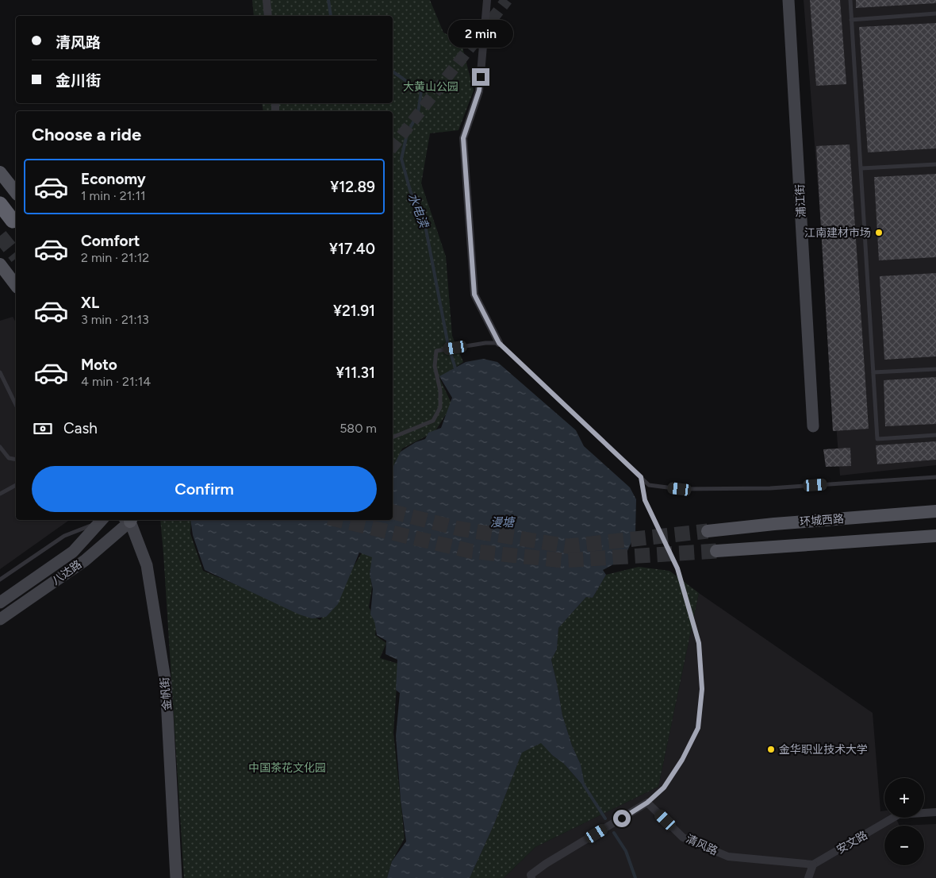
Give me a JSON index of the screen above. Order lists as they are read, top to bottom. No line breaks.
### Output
{"streets":{"main road":["环城西路"],"street":["浦江街","八达路","金帆街","安文路","清风路"]},"crossings":[["安文路","清风路"]],"water":["水电渎","漫塘"],"parks":["大黄山公园","中国茶花文化园"],"places":["江南建材市场","金华职业技术大学"],"page":{"banner":["清风路","金川街"],"bubble":"2 min","heading":"Choose a ride","list":[{"name":"Economy","note":"1 min · 21:11","value":"¥12.89"},{"name":"Comfort","note":"2 min · 21:12","value":"¥17.40"},{"name":"XL","note":"3 min · 21:13","value":"¥21.91"},{"name":"Moto","note":"4 min · 21:14","value":"¥11.31"}],"pay":["Cash","580 m"],"buttons":"Confirm","map_buttons":["+","−"]}}
